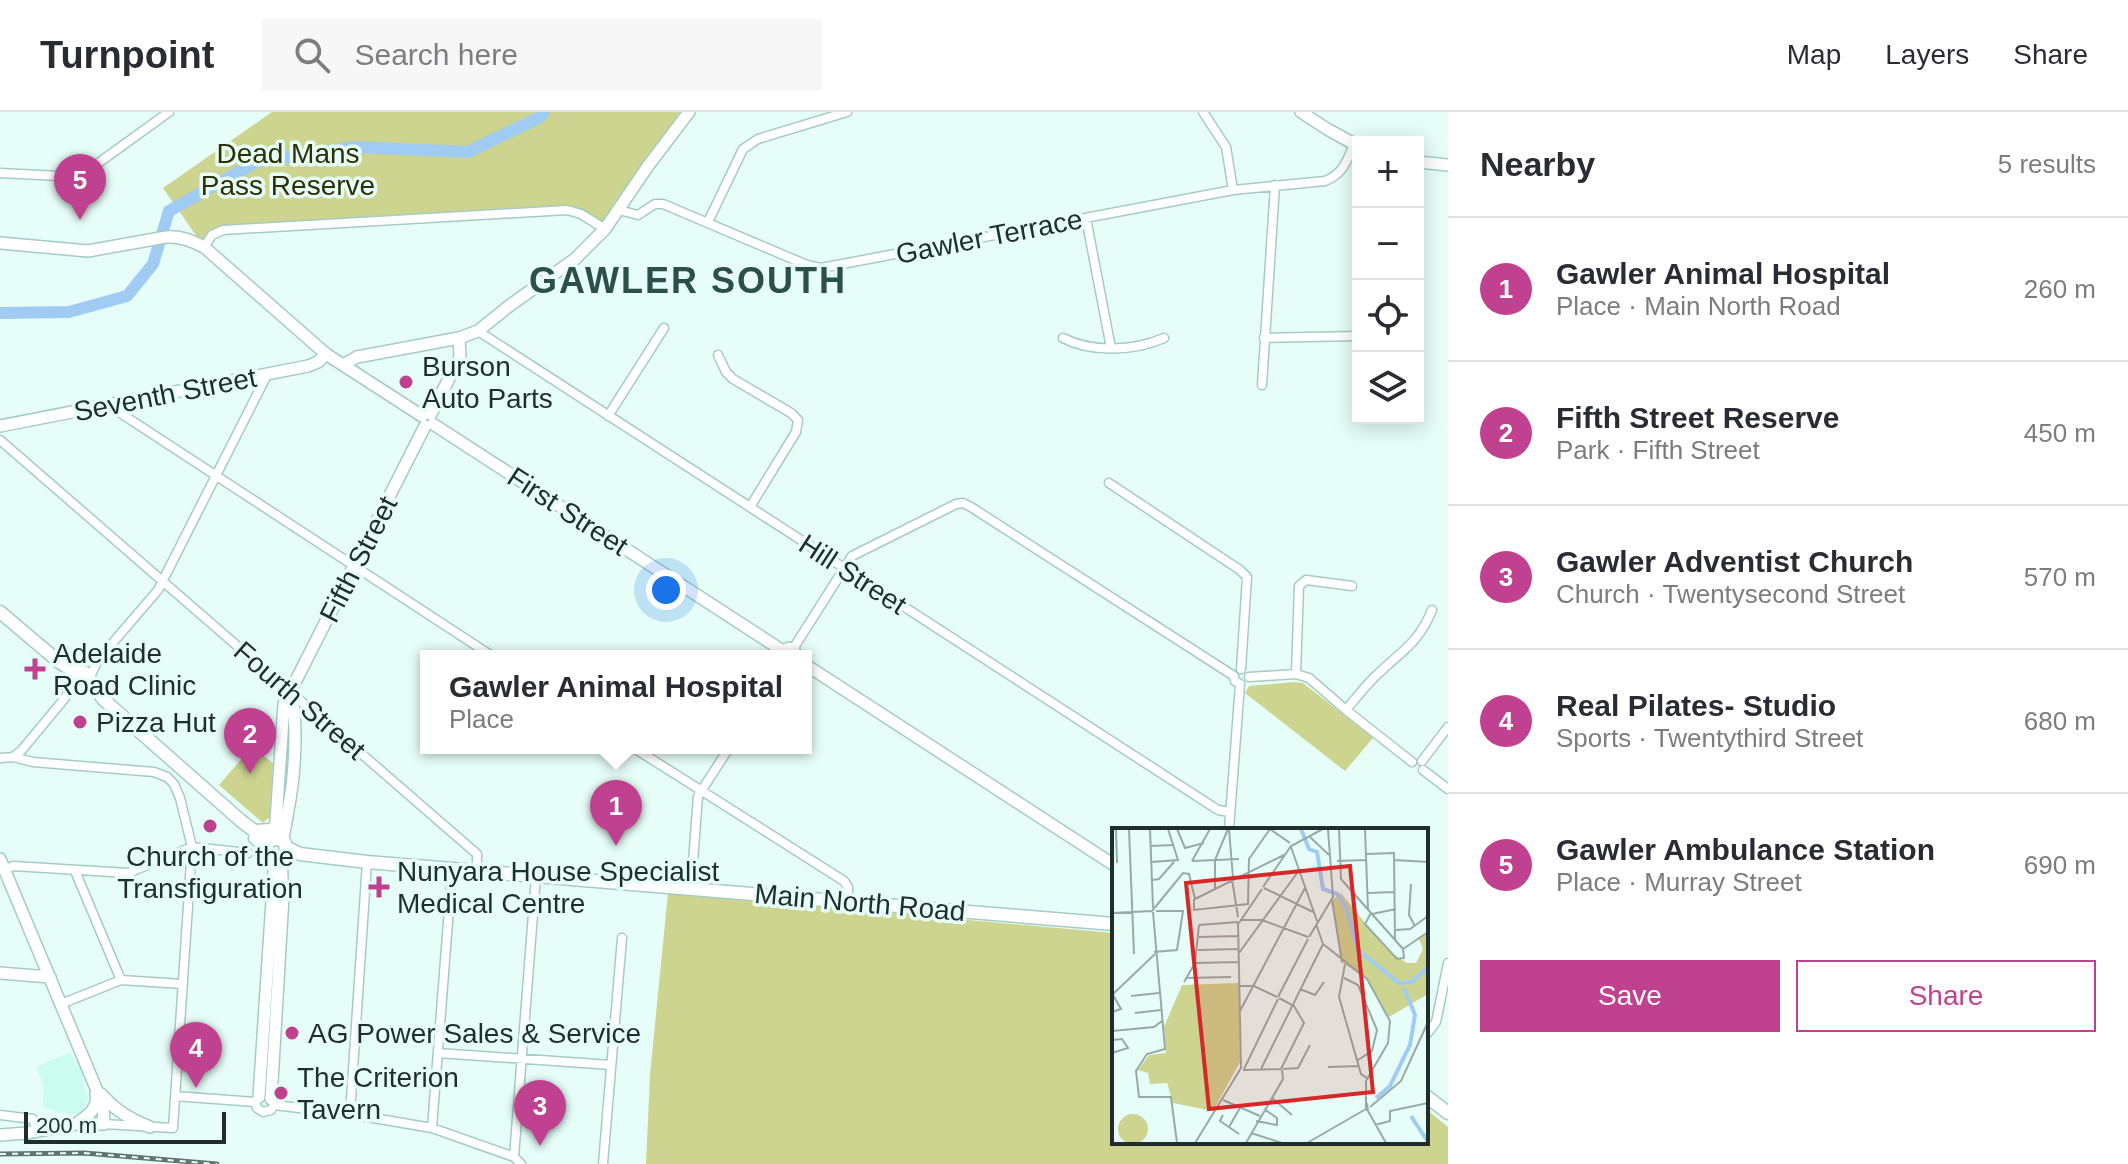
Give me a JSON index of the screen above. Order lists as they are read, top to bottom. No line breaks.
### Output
{"streets":{"main road":["Main North Road"],"street":["Gawler Terrace","Seventh Street","First Street","Fifth Street","Hill Street","Fourth Street"]},"crossings":[["Seventh Street","First Street"],["First Street","Fifth Street"],["Fifth Street","Fourth Street"],["Fourth Street","Main North Road"]],"districts":["GAWLER SOUTH"],"parks":["Dead Mans Pass Reserve"],"places":{"other":["Burson Auto Parts","Pizza Hut","Church of the Transfiguration","AG Power Sales & Service","The Criterion Tavern"],"health":["Adelaide Road Clinic","Nunyara House Specialist Medical Centre"]},"scale_bar":"200 m","page":{"header":"Turnpoint","search":"Search here","nav":["Map","Layers","Share"],"heading":["Nearby","5 results"],"map_buttons":["+","−"],"pins":["5","2","1","4","3"],"list":[{"mark":"1","name":"Gawler Animal Hospital","note":"Place · Main North Road","value":"260 m"},{"mark":"2","name":"Fifth Street Reserve","note":"Park · Fifth Street","value":"450 m"},{"mark":"3","name":"Gawler Adventist Church","note":"Church · Twentysecond Street","value":"570 m"},{"mark":"4","name":"Real Pilates- Studio","note":"Sports · Twentythird Street","value":"680 m"},{"mark":"5","name":"Gawler Ambulance Station","note":"Place · Murray Street","value":"690 m"}],"popup":["Gawler Animal Hospital","Place"],"buttons":["Save","Share"],"scale":"200 m"}}
